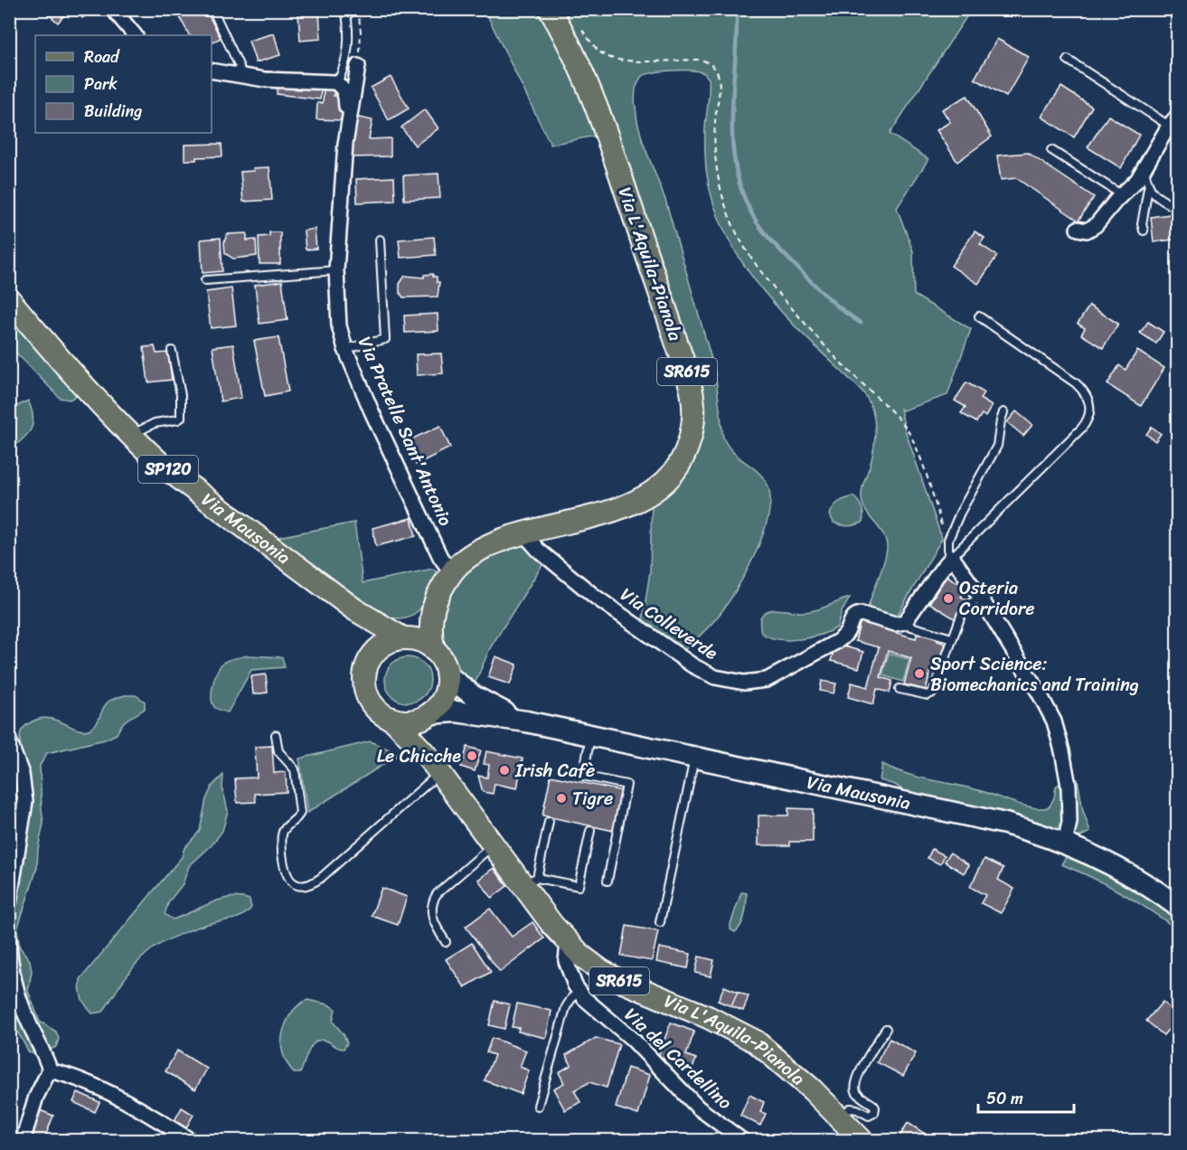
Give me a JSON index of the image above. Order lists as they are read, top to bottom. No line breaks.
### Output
{"streets":{"main road":["Via L'Aquila-Pianola","SR615","SP120","Via Mausonia"],"street":["Via Pratelle Sant'Antonio","Via Colleverde","Via del Cardellino"]},"crossings":[["Via L'Aquila-Pianola","Via Pratelle Sant'Antonio"],["Via L'Aquila-Pianola","Via Mausonia"],["Via L'Aquila-Pianola","Via Colleverde"],["Via L'Aquila-Pianola","Via del Cardellino"]],"places":["Osteria Corridore","Sport Science: Biomechanics and Training","Le Chicche","Irish Cafè","Tigre"],"legend":["Road","Park","Building"],"scale_bar":"50 m"}
